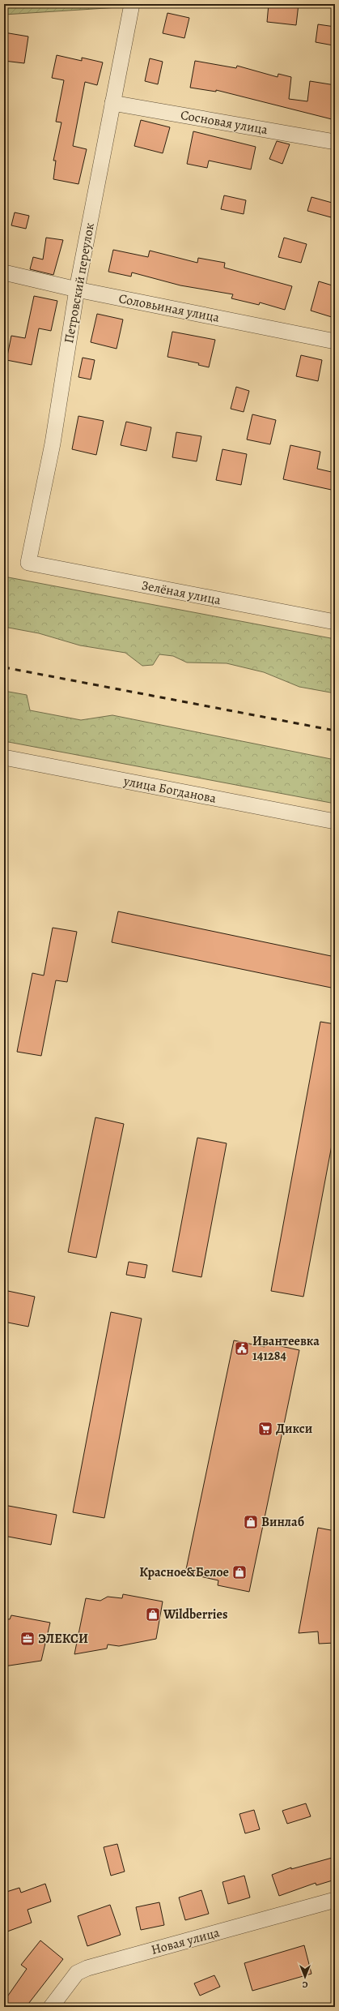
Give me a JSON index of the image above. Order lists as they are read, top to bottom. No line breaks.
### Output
{"streets":{"street":["Сосновая улица","Петровский переулок","Соловьиная улица","Зелёная улица","улица Богданова","Новая улица"]},"crossings":[["Сосновая улица","Петровский переулок"],["Петровский переулок","Соловьиная улица"],["Петровский переулок","Зелёная улица"]],"places":{"public building":["Ивантеевка 141284"],"supermarket":["Дикси"],"shop":["Винлаб","Красное&Белое","Wildberries"],"office":["ЭЛЕКСИ"]},"north":"bottom"}
